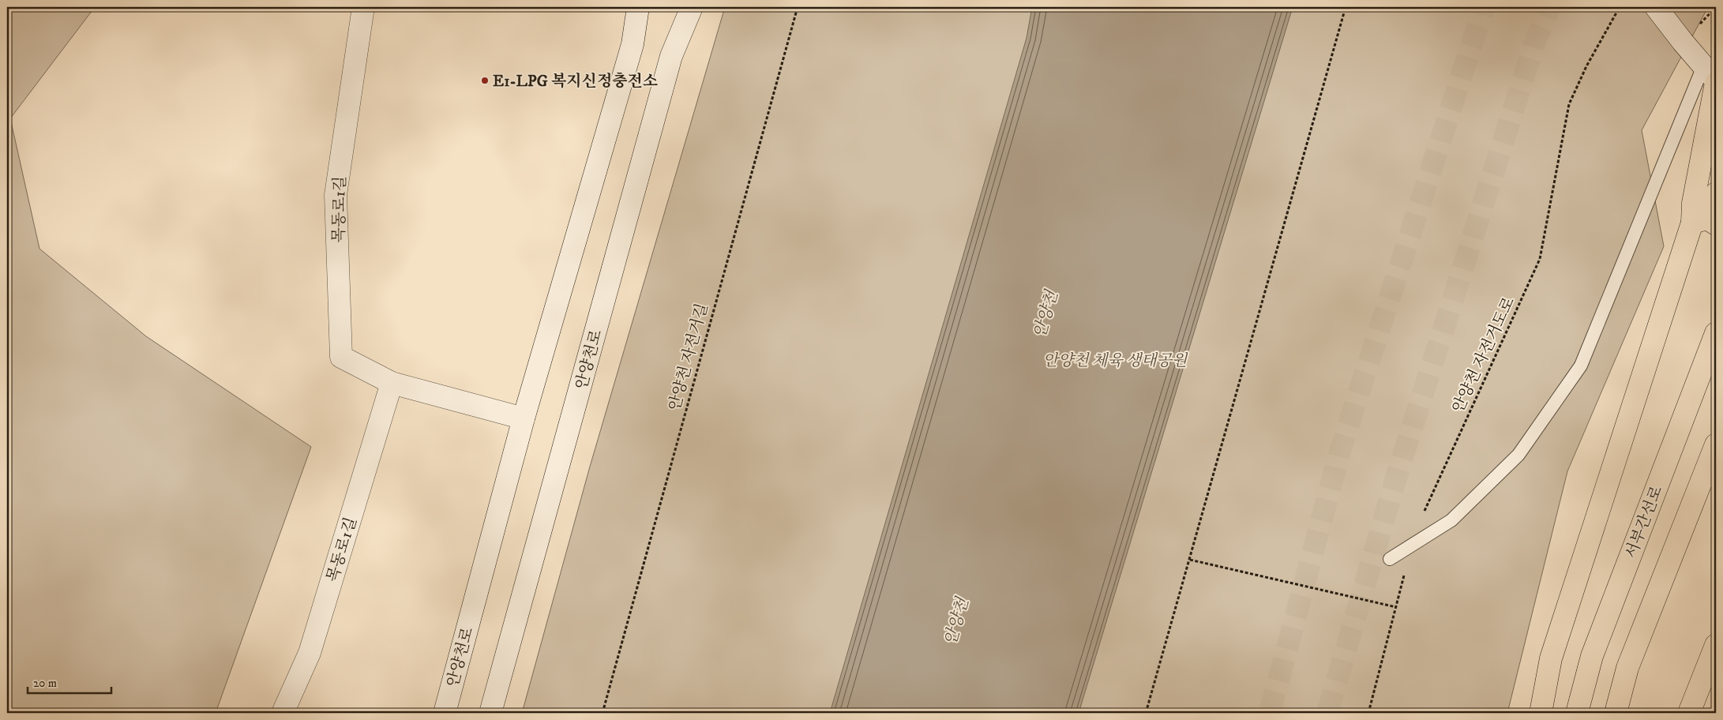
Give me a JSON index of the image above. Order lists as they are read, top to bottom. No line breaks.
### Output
{"streets":{"main road":["목동로1길","안양천로","서부간선로"],"path":["안양천 자전거도로","안양천 자전거길"]},"crossings":[["목동로1길","안양천로"]],"water":["안양천"],"parks":["안양천 체육 생태공원"],"places":["E1-LPG 복지신정충전소"],"scale_bar":"20 m"}
